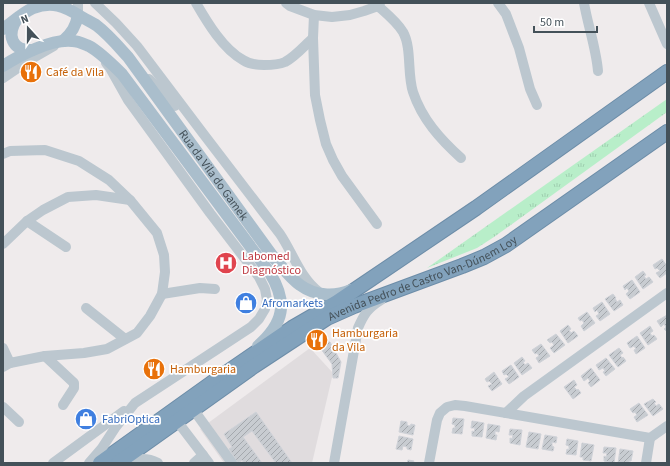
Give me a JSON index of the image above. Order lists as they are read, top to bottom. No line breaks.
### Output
{"streets":{"highway":["Avenida Pedro de Castro Van-Dúnem Loy"],"main road":["Rua da Vila do Gamek"]},"crossings":[["Rua da Vila do Gamek","Avenida Pedro de Castro Van-Dúnem Loy"]],"places":{"restaurant":["Café da Vila","Hamburgaria da Vila","Hamburgaria"],"hospital":["Labomed Diagnóstico"],"shop":["Afromarkets","FabriOptica"]},"scale_bar":"50 m","north":"top"}
